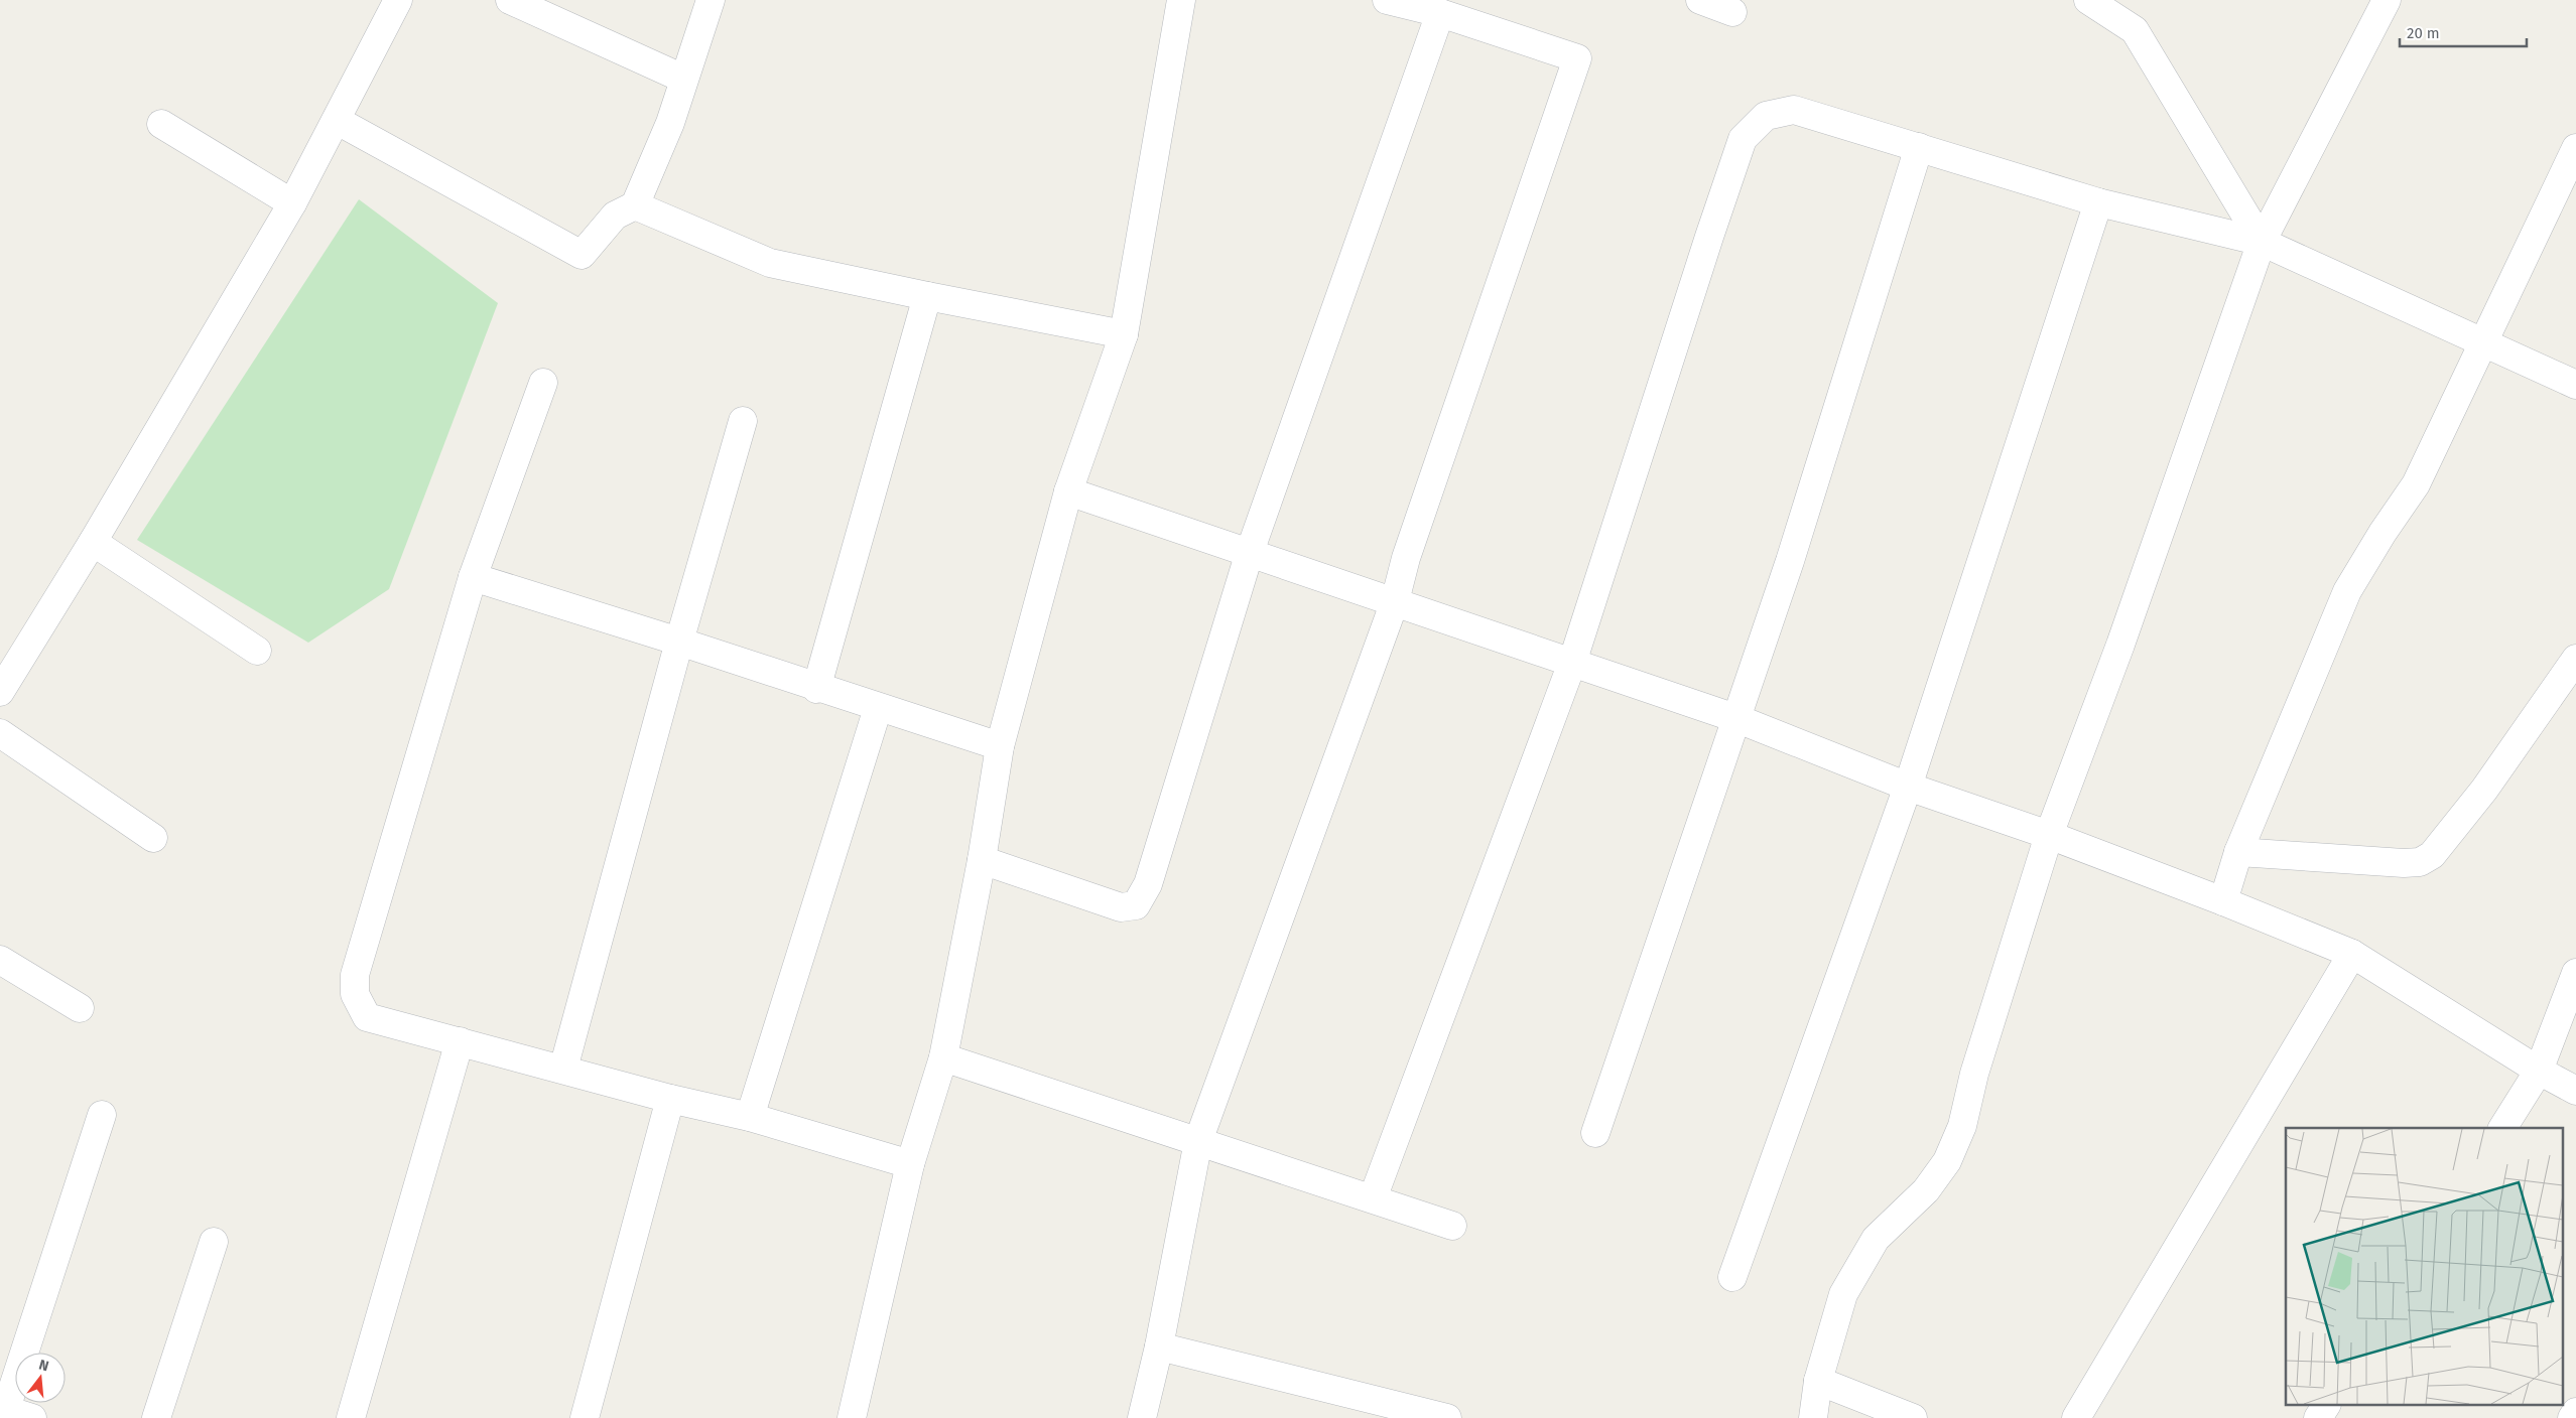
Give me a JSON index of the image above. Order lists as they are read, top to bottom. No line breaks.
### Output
{"scale_bar":"20 m","north":"top"}
